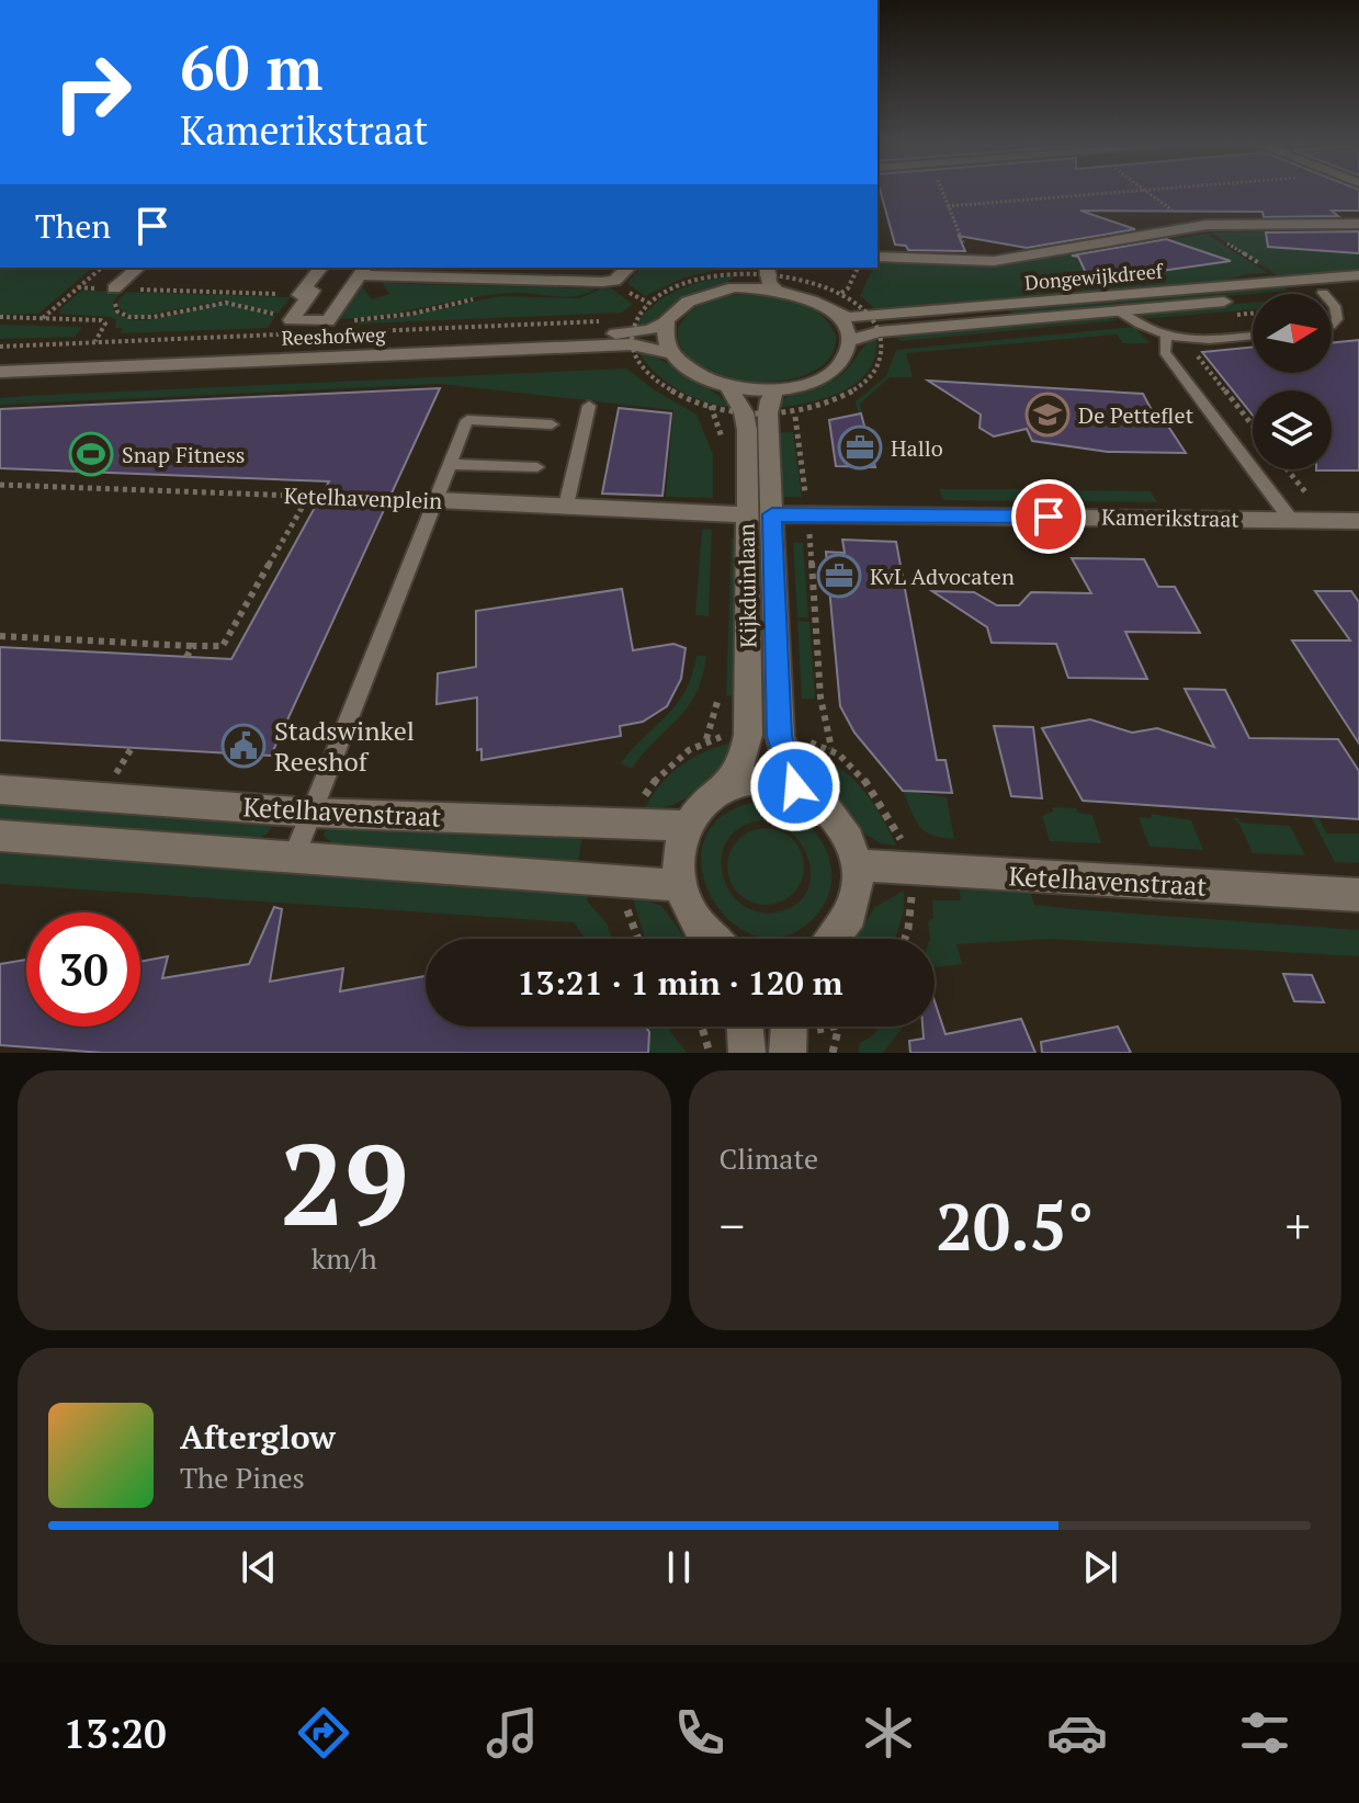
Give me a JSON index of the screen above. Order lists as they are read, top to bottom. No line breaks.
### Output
{"streets":{"street":["Dongewijkdreef","Reeshofweg","Ketelhavenplein","Kamerikstraat","Kijkduinlaan","Ketelhavenstraat"]},"crossings":[["Dongewijkdreef","Reeshofweg"],["Dongewijkdreef","Kijkduinlaan"],["Reeshofweg","Kijkduinlaan"],["Ketelhavenplein","Kamerikstraat"],["Ketelhavenplein","Kijkduinlaan"],["Kamerikstraat","Kijkduinlaan"]],"places":{"school or university":["De Petteflet"],"office":["Hallo","KvL Advocaten"],"sports":["Snap Fitness"],"public building":["Stadswinkel Reeshof"]},"north":"right","page":{"turn":["60 m","Kamerikstraat"],"then":"Then","limit":"30","trip":"13:21 · 1 min · 120 m","tile":[["29","km/h"],"Climate"],"heat":["−","20.5°","+"],"song":["Afterglow","The Pines"],"tabs":"13:20"}}
